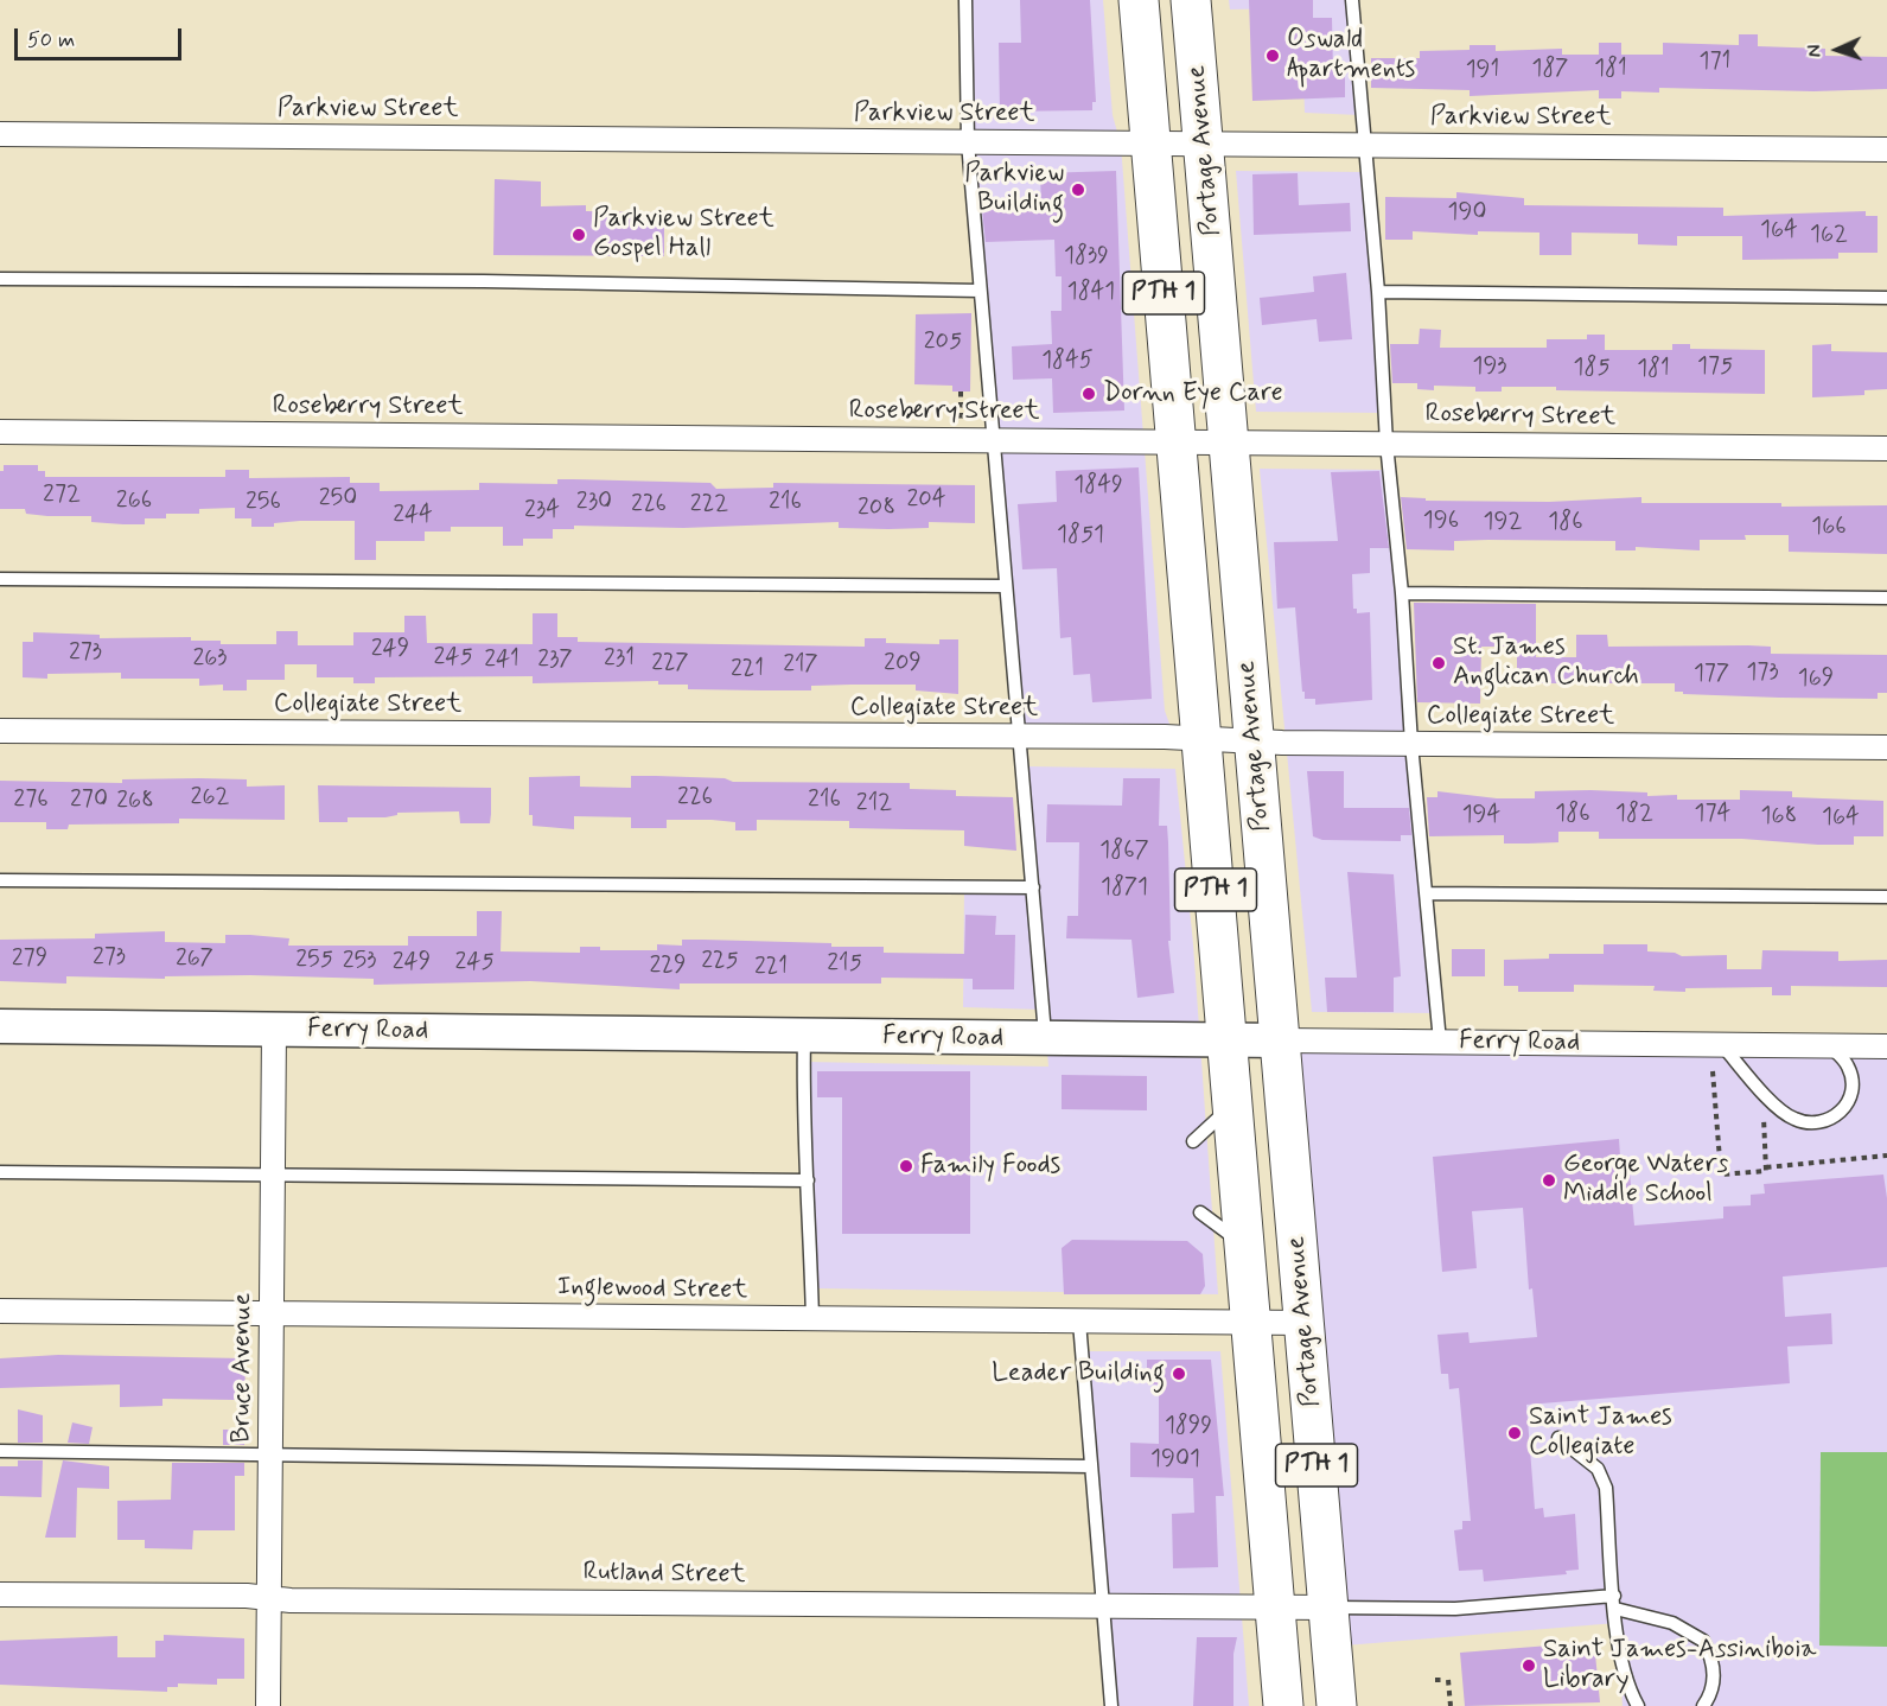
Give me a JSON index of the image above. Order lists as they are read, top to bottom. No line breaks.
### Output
{"streets":{"highway":["Portage Avenue","PTH 1"],"main road":["Ferry Road"],"street":["Parkview Street","Roseberry Street","Collegiate Street","Inglewood Street","Bruce Avenue","Rutland Street"]},"crossings":[["Parkview Street","Portage Avenue"],["Portage Avenue","Roseberry Street"],["Portage Avenue","Collegiate Street"],["Portage Avenue","Ferry Road"],["Portage Avenue","Inglewood Street"],["Portage Avenue","Rutland Street"],["Ferry Road","Bruce Avenue"],["Inglewood Street","Bruce Avenue"],["Bruce Avenue","Rutland Street"]],"places":["Oswald Apartments","Parkview Building","Parkview Street Gospel Hall","Dornn Eye Care","St. James Anglican Church","Family Foods","George Waters Middle School","Leader Building","Saint James Collegiate","Saint James-Assiniboia Library"],"house_numbers":["171","187","181","191","190","164","162","1839","1841","205","1845","193","175","185","181","1849","272","250","204","266","256","230","216","226","222","208","234","244","196","192","186","166","1851","249","273","245","263","231","241","237","227","209","217","221","173","177","169","262","226","276","270","216","268","212","186","182","174","194","168","164","1867","1871","273","279","267","255","253","225","249","245","215","229","221","1899","1901"],"scale_bar":"50 m","north":"left"}
